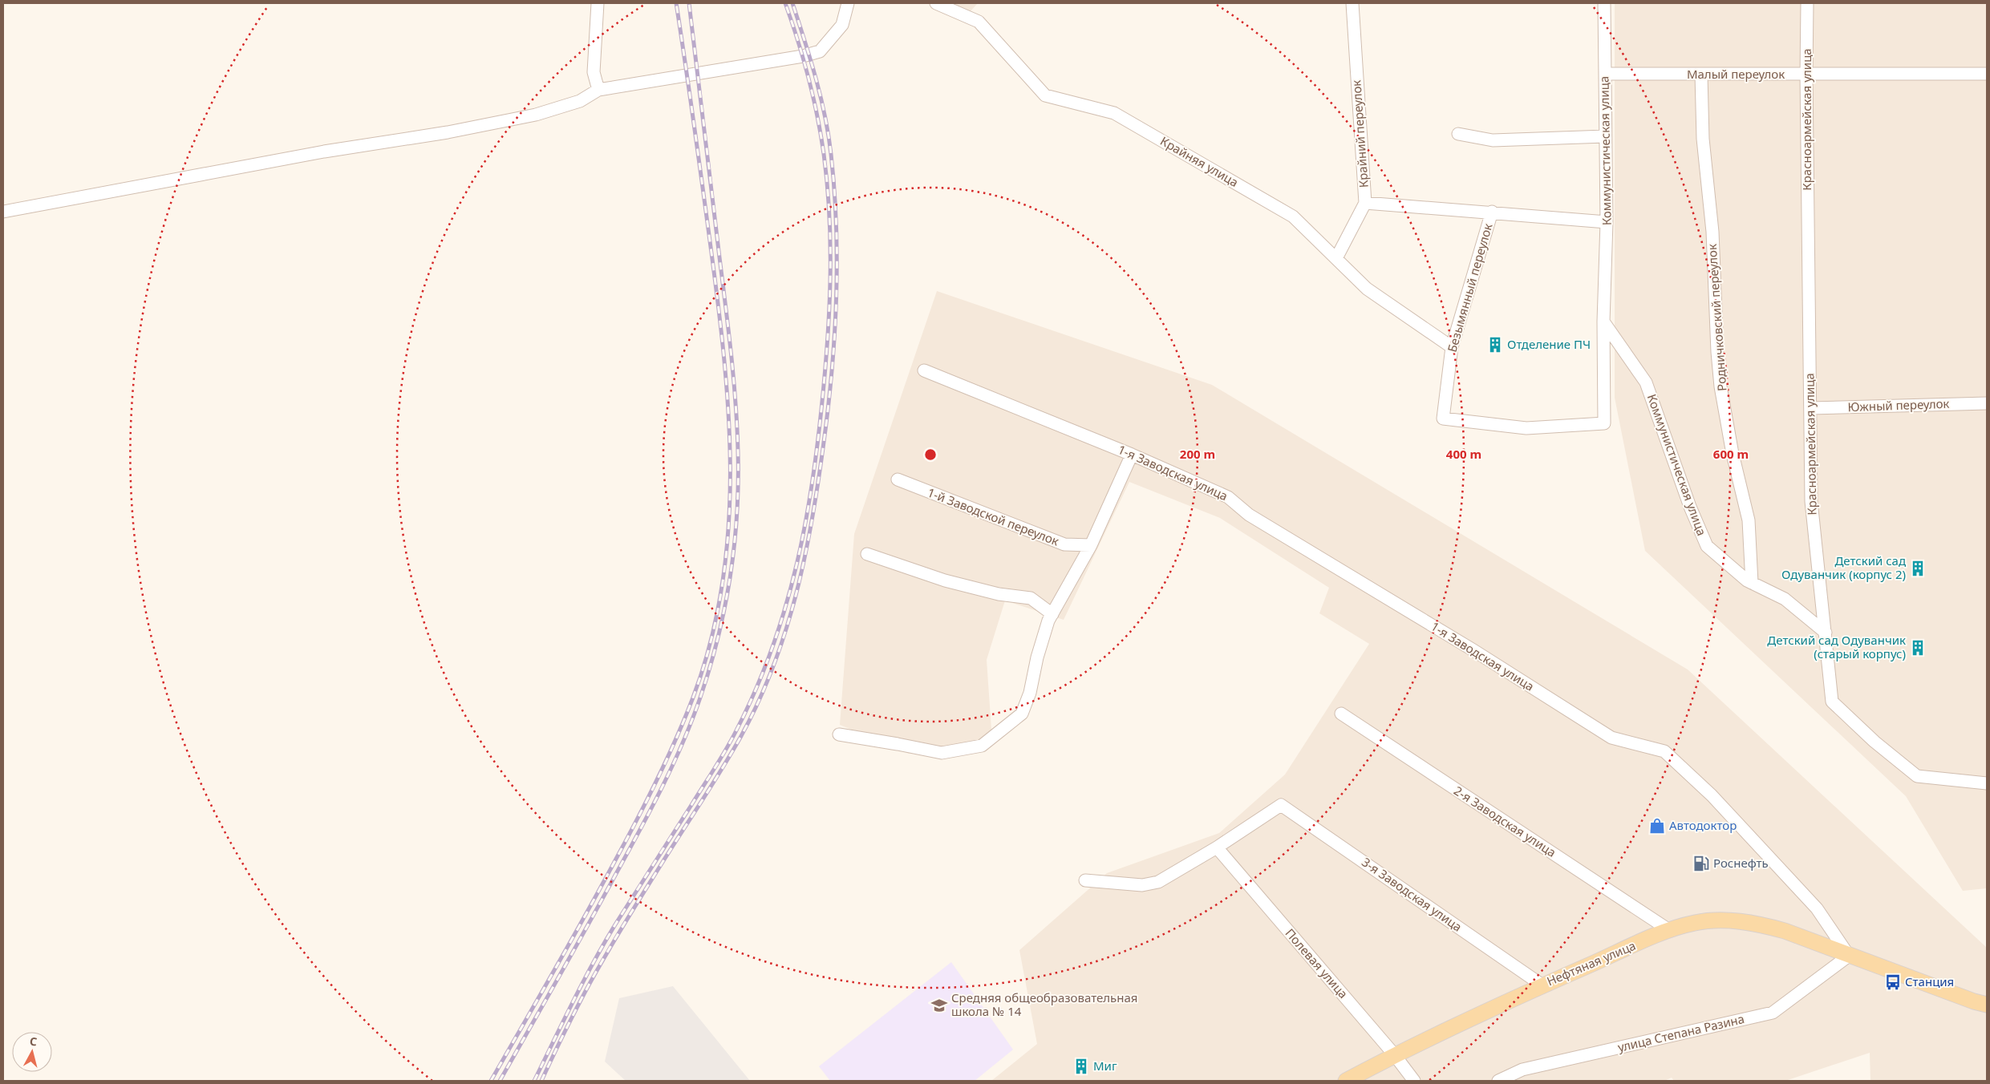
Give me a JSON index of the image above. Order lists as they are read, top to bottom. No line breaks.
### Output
{"streets":{"main road":["Нефтяная улица"],"street":["Малый переулок","Красноармейская улица","Крайний переулок","Коммунистическая улица","Крайняя улица","Безымянный переулок","Родничковский переулок","Южный переулок","1-я Заводская улица","1-й Заводской переулок","2-я Заводская улица","3-я Заводская улица","Полевая улица","улица Степана Разина"]},"crossings":[["Малый переулок","Красноармейская улица"],["Малый переулок","Коммунистическая улица"],["Малый переулок","Родничковский переулок"],["Красноармейская улица","Коммунистическая улица"],["Красноармейская улица","Южный переулок"],["Крайний переулок","Крайняя улица"],["Крайний переулок","Безымянный переулок"],["Коммунистическая улица","Безымянный переулок"],["Коммунистическая улица","Родничковский переулок"],["Крайняя улица","Безымянный переулок"],["1-я Заводская улица","Нефтяная улица"],["1-я Заводская улица","улица Степана Разина"],["2-я Заводская улица","Нефтяная улица"],["3-я Заводская улица","Полевая улица"],["3-я Заводская улица","Нефтяная улица"],["Полевая улица","Нефтяная улица"],["Нефтяная улица","улица Степана Разина"]],"places":{"building":["Отделение ПЧ","Детский сад Одуванчик (корпус 2)","Детский сад Одуванчик (старый корпус)","Миг"],"shop":["Автодоктор"],"fuel station":["Роснефть"],"bus stop":["Станция"],"school or university":["Средняя общеобразовательная школа № 14"]},"north":"top","rings":["200 m","400 m","600 m"]}
